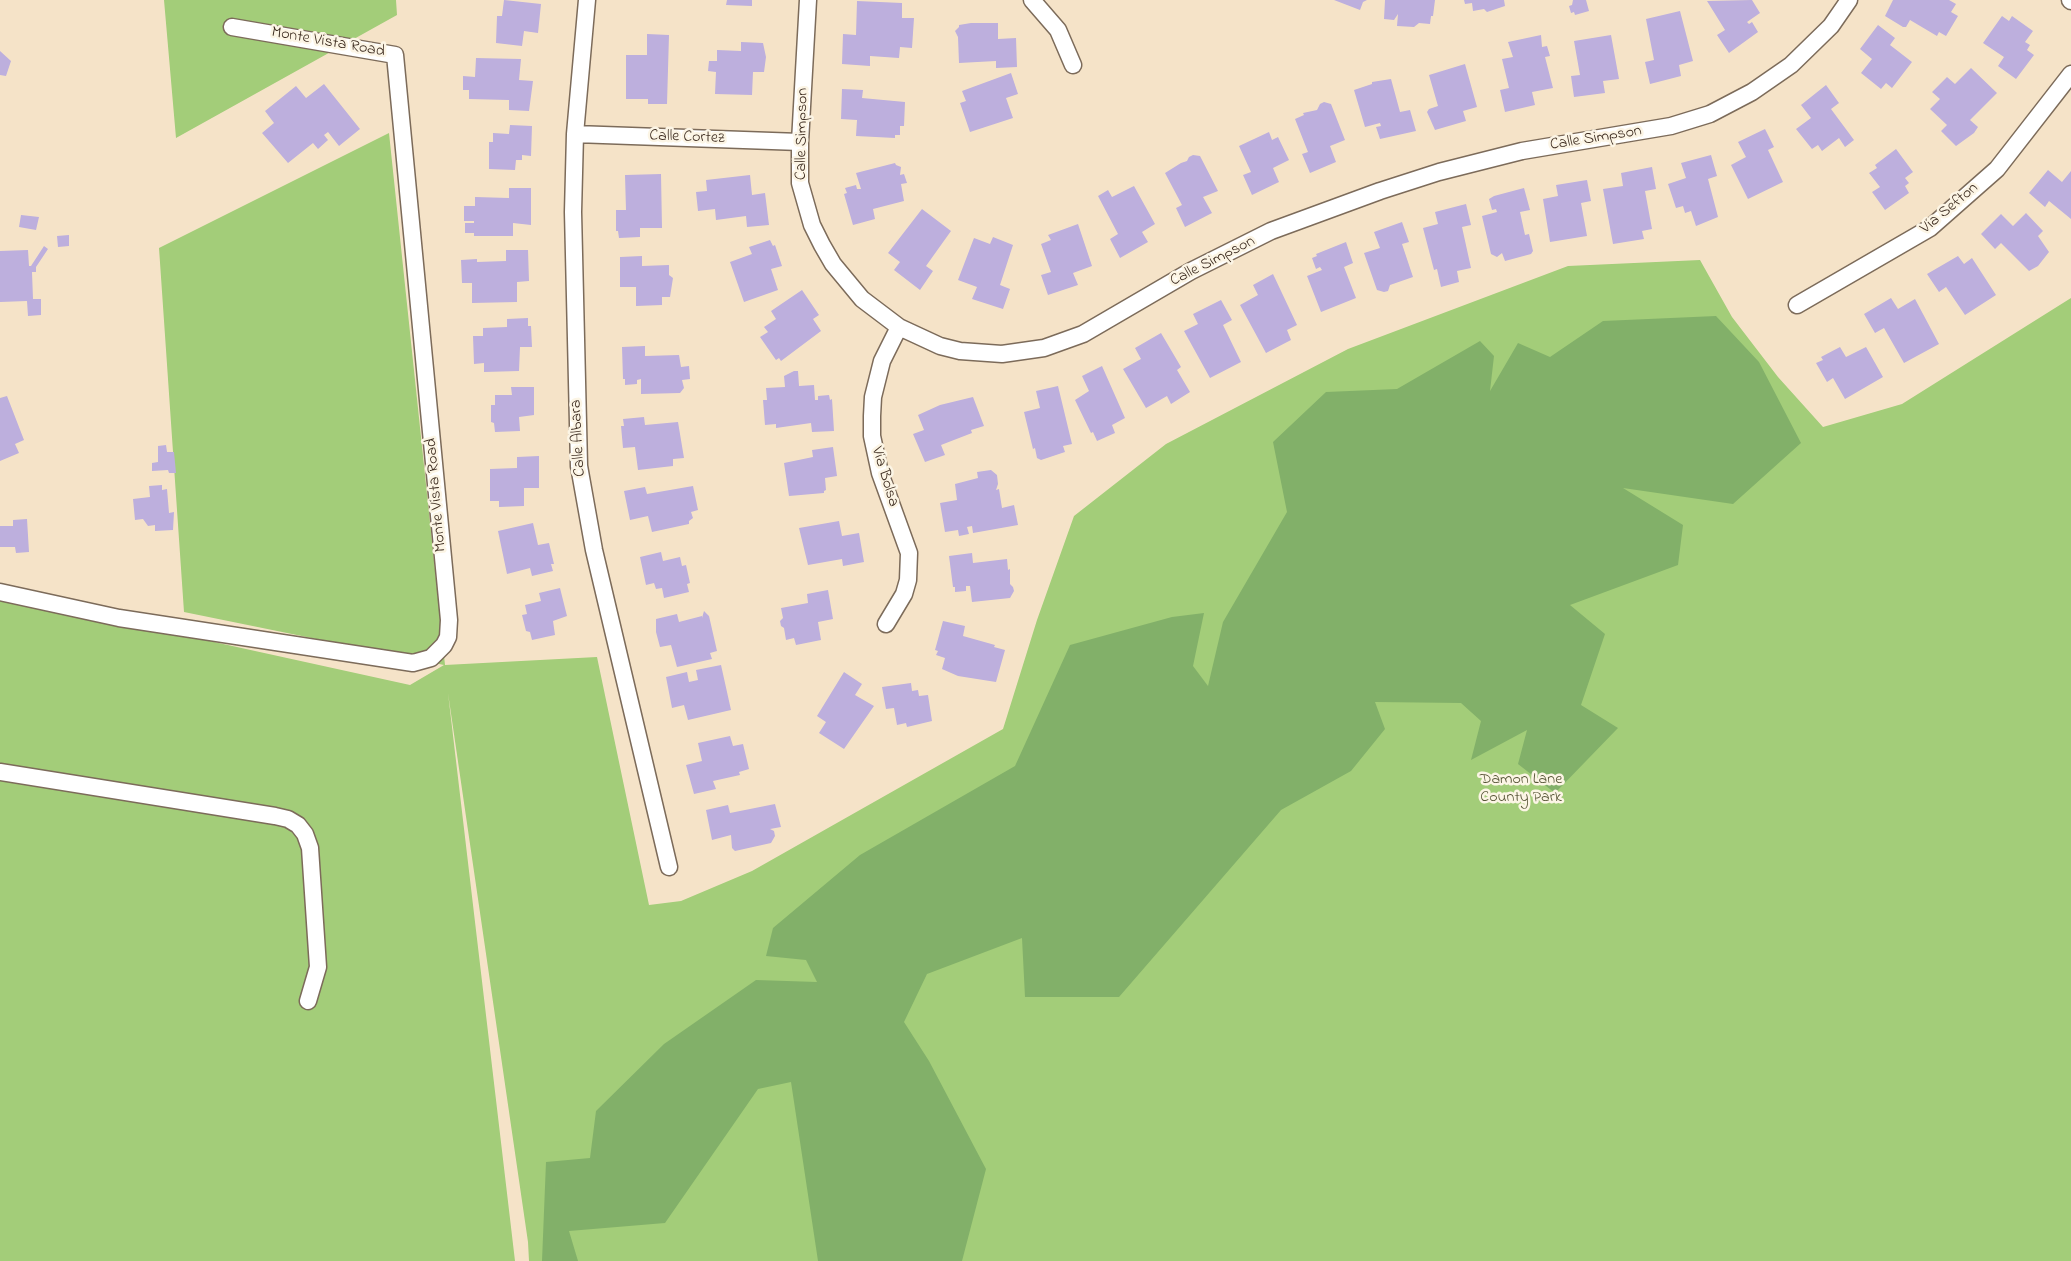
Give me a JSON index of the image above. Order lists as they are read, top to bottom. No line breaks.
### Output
{"streets":{"street":["Monte Vista Road","Calle Simpson","Calle Cortez","Via Sefton","Calle Albara","Via Bolsa"]},"crossings":[["Calle Simpson","Calle Cortez"],["Calle Simpson","Via Bolsa"],["Calle Cortez","Calle Albara"]],"parks":["Damon Lane County Park"]}
